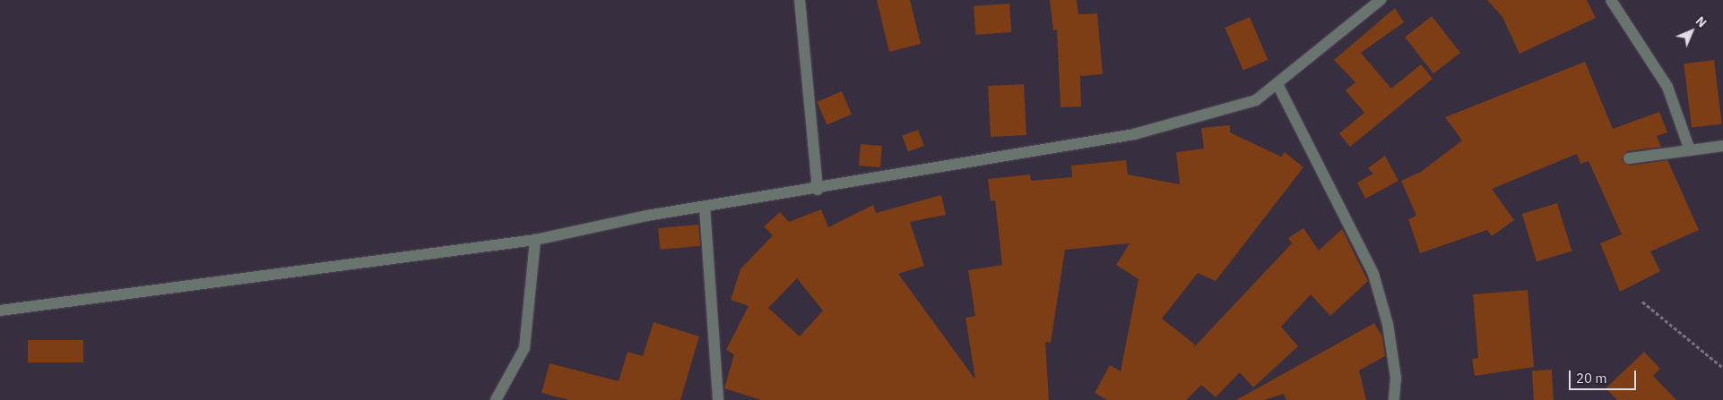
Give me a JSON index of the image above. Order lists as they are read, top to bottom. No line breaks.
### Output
{"scale_bar":"20 m","north":"top right"}
